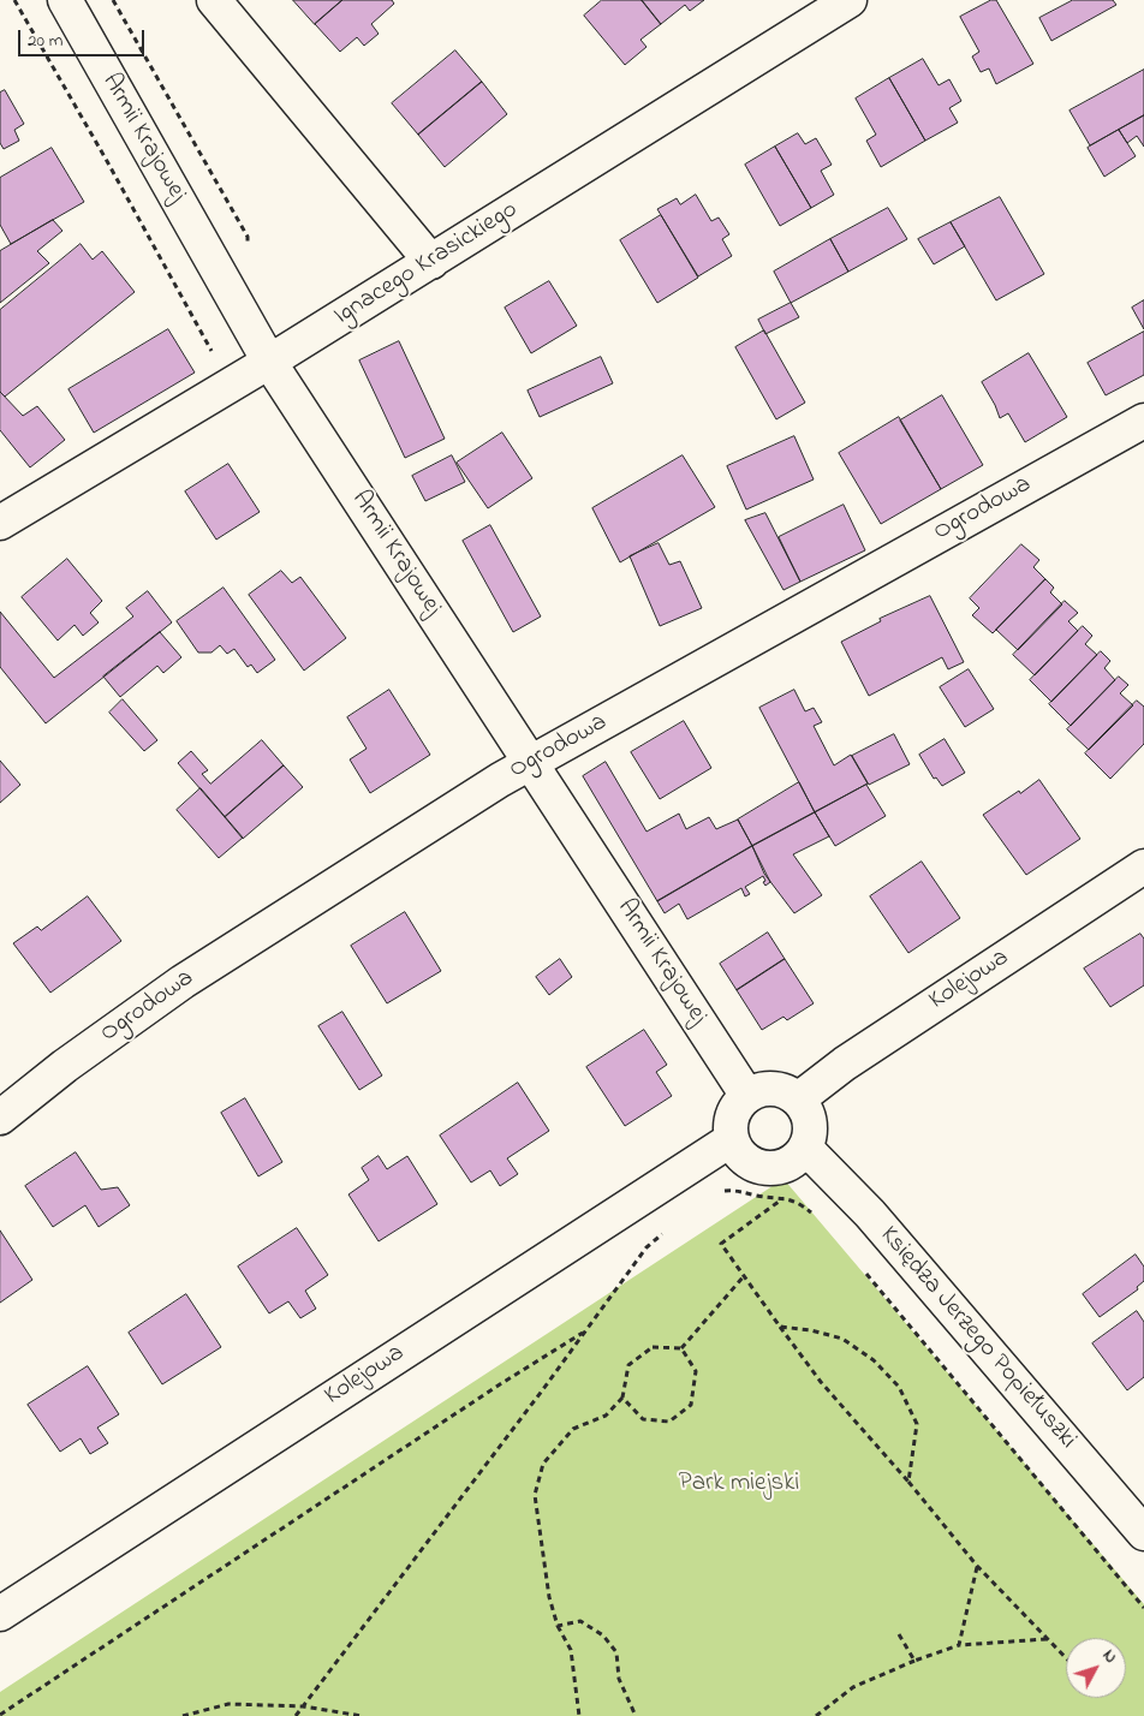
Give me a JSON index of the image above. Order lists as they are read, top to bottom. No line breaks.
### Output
{"streets":{"street":["Armii Krajowej","Ignacego Krasickiego","Ogrodowa","Kolejowa","Księdza Jerzego Popiełuszki"]},"crossings":[["Armii Krajowej","Ignacego Krasickiego"],["Armii Krajowej","Ogrodowa"],["Armii Krajowej","Kolejowa"],["Armii Krajowej","Księdza Jerzego Popiełuszki"],["Kolejowa","Księdza Jerzego Popiełuszki"]],"parks":["Park miejski"],"scale_bar":"20 m","north":"top right"}
